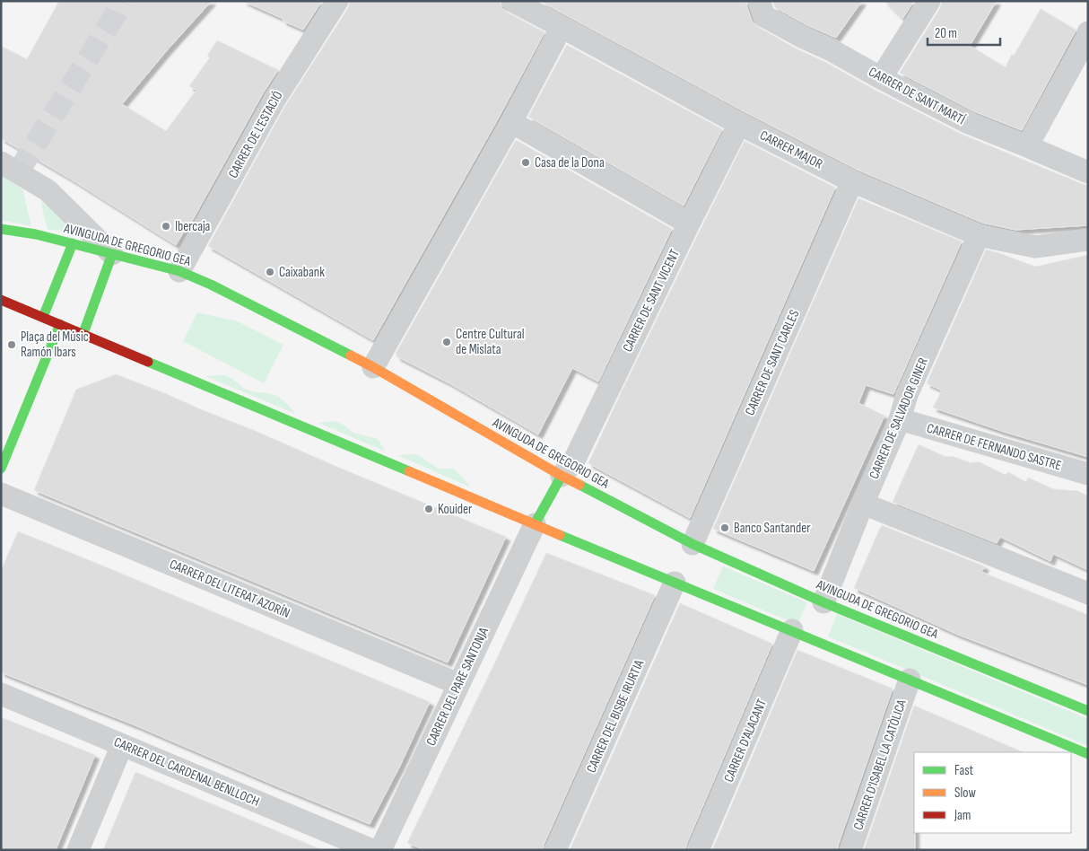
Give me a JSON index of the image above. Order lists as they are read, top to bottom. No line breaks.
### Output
{"streets":{"street":["CARRER DE SANT MARTÍ","CARRER DE L'ESTACIÓ","CARRER MAJOR","AVINGUDA DE GREGORIO GEA","CARRER DE SANT VICENT","CARRER DE SANT CARLES","CARRER DE SALVADOR GINER","CARRER DE FERNANDO SASTRE","CARRER DEL LITERAT AZORÍN","CARRER DEL PARE SANTONJA","CARRER DEL BISBE IRURTIA","CARRER D'ALACANT","CARRER D'ISABEL LA CATÒLICA","CARRER DEL CARDENAL BENLLOCH"]},"crossings":[["CARRER DE L'ESTACIÓ","AVINGUDA DE GREGORIO GEA"],["CARRER MAJOR","CARRER DE SANT VICENT"],["CARRER MAJOR","CARRER DE SANT CARLES"],["CARRER MAJOR","CARRER DE SALVADOR GINER"],["AVINGUDA DE GREGORIO GEA","CARRER DE SANT VICENT"],["AVINGUDA DE GREGORIO GEA","CARRER DE SANT CARLES"],["AVINGUDA DE GREGORIO GEA","CARRER DE SALVADOR GINER"],["CARRER DE SALVADOR GINER","CARRER DE FERNANDO SASTRE"],["CARRER DEL LITERAT AZORÍN","CARRER DEL PARE SANTONJA"]],"places":["Casa de la Dona","Ibercaja","Caixabank","Centre Cultural de Mislata","Plaça del Músic Ramón Ibars","Kouider","Banco Santander"],"legend":["Fast","Slow","Jam"],"scale_bar":"20 m"}
